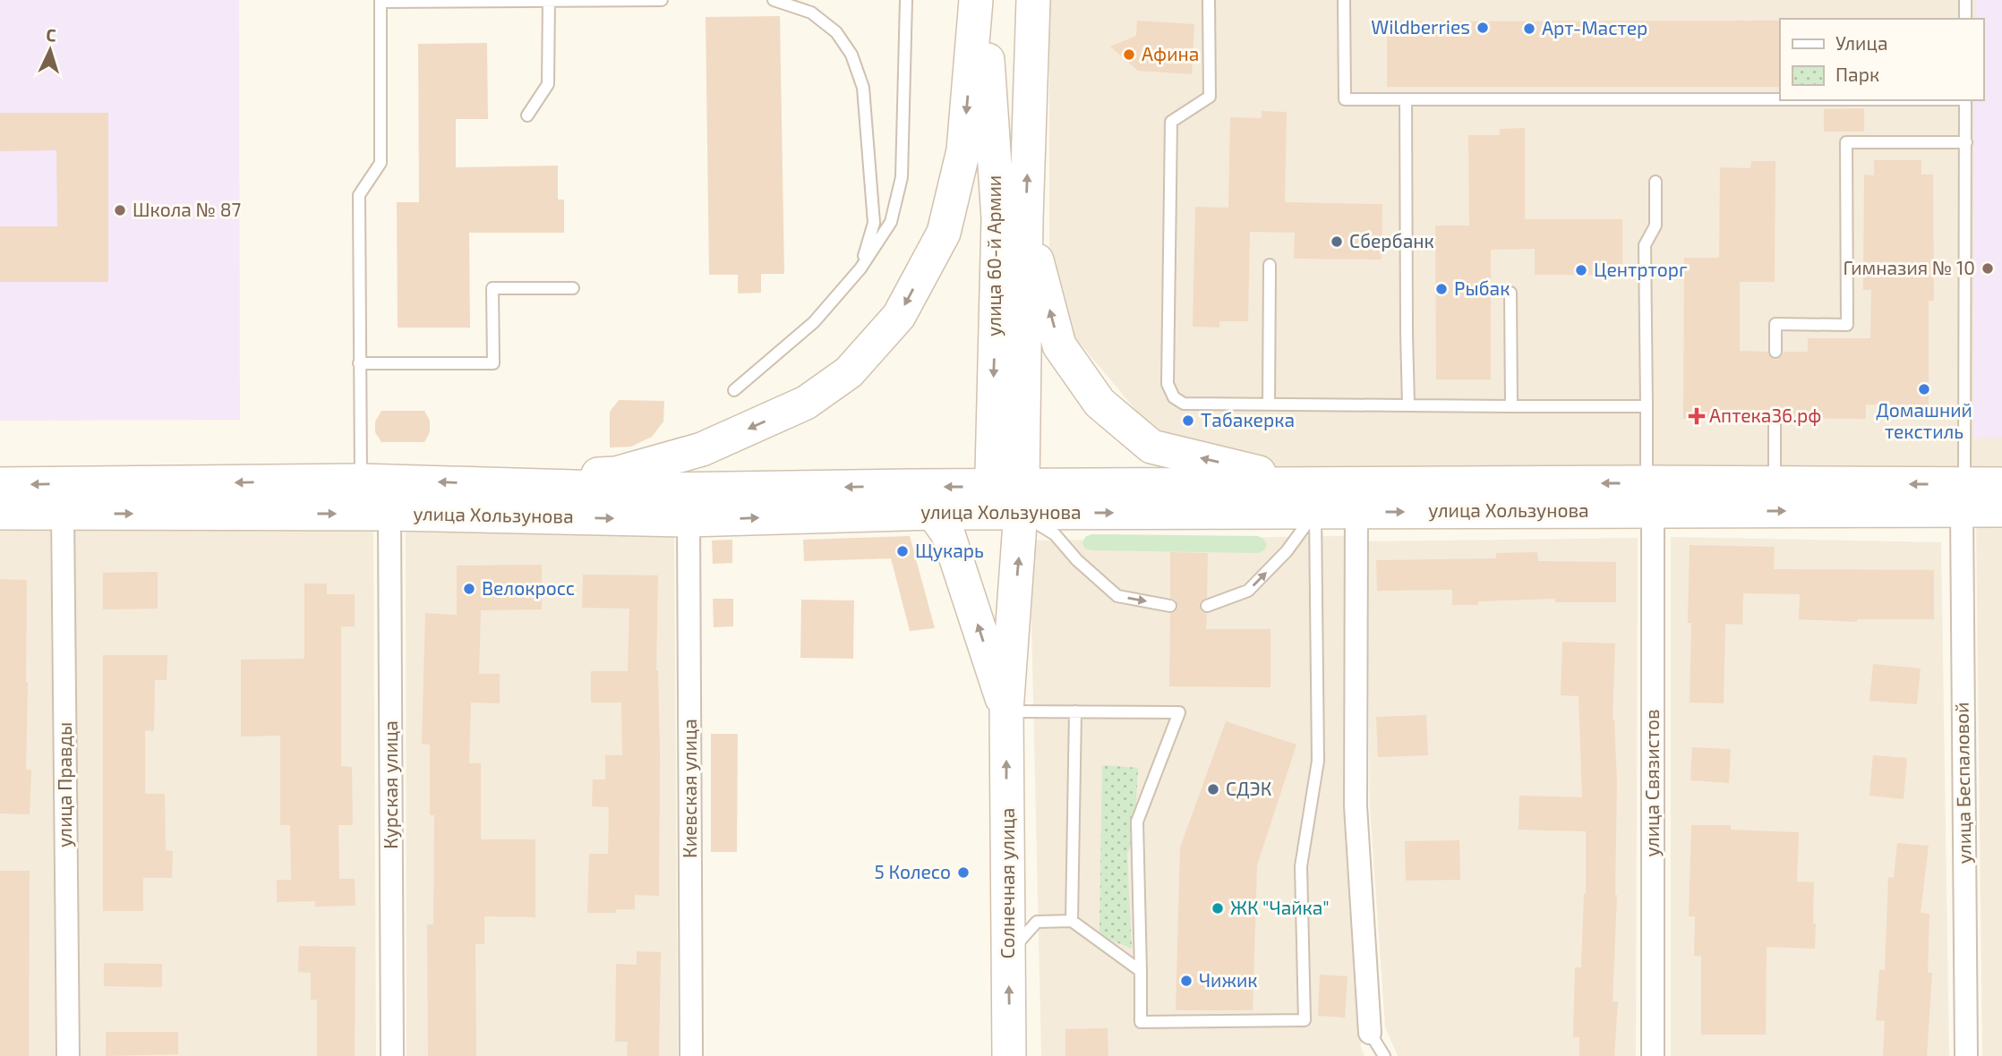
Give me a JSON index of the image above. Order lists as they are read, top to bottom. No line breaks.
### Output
{"streets":{"main road":["улица 60-й Армии","улица Хользунова","Солнечная улица"],"street":["улица Связистов","улица Беспаловой","улица Правды","Курская улица","Киевская улица"]},"crossings":[["улица 60-й Армии","улица Хользунова"],["улица 60-й Армии","Солнечная улица"],["улица Хользунова","улица Связистов"],["улица Хользунова","улица Беспаловой"],["улица Хользунова","улица Правды"],["улица Хользунова","Курская улица"],["улица Хользунова","Киевская улица"],["улица Хользунова","Солнечная улица"]],"one_way":["Солнечная улица"],"places":{"other":["Wildberries","Арт-Мастер","Афина","Школа № 87","Сбербанк","Гимназия № 10","Центрторг","Рыбак","Домашний текстиль","Табакерка","Щукарь","Велокросс","СДЭК","5 Колесо","ЖК \"Чайка\"","Чижик"],"health":["Аптека36.рф"]},"legend":["Улица","Парк"],"north":"top"}
